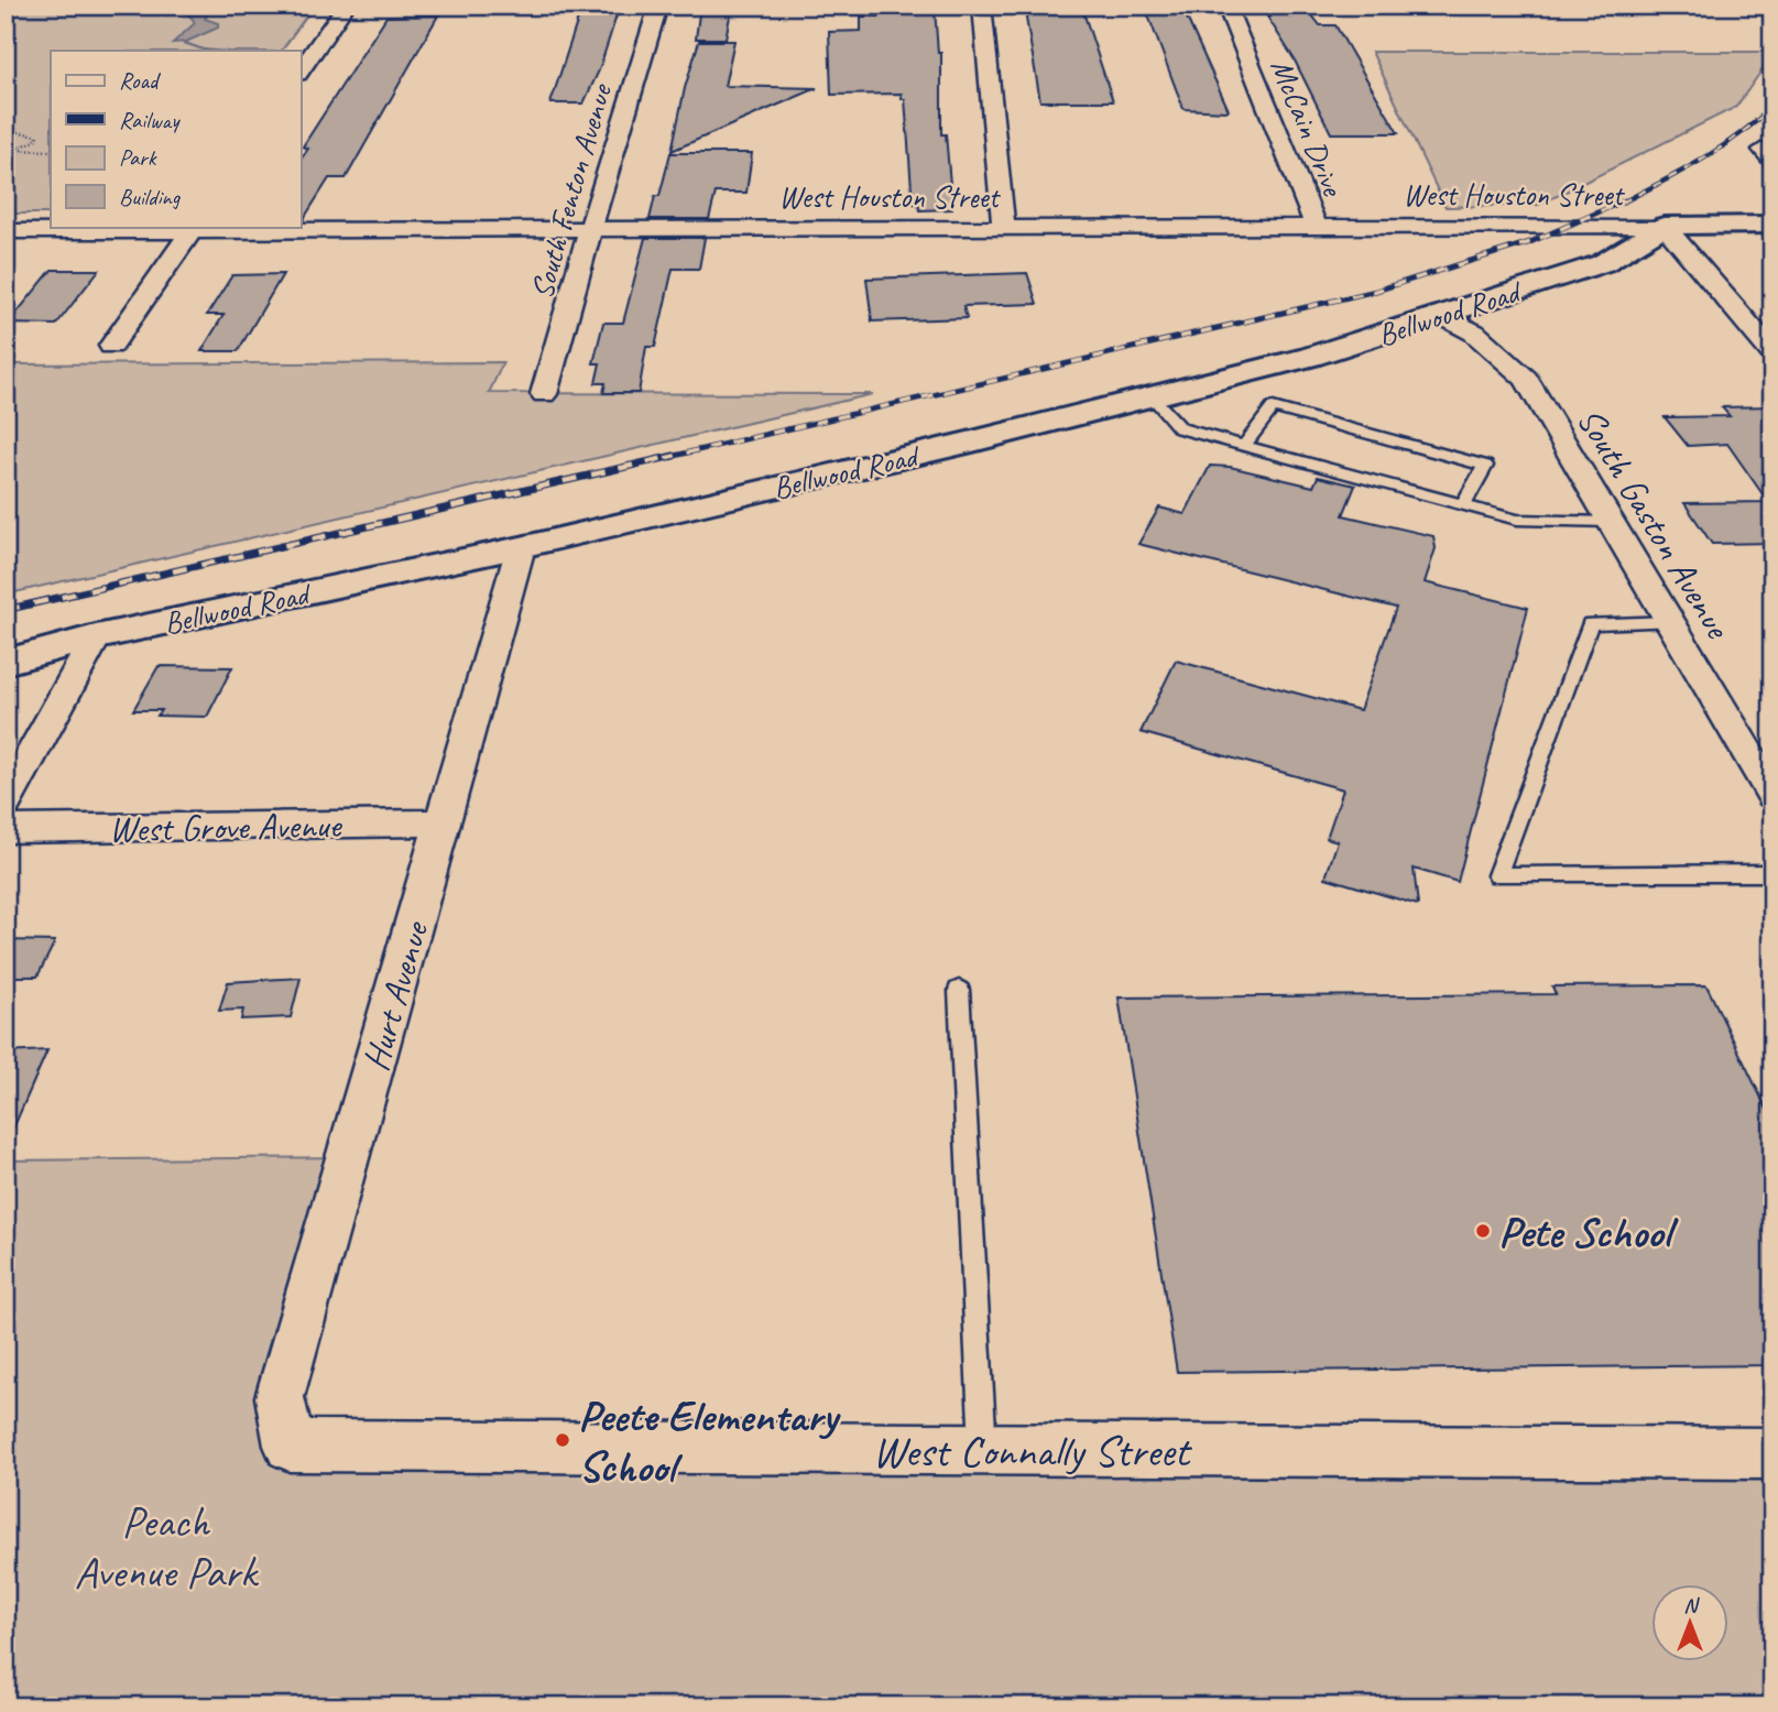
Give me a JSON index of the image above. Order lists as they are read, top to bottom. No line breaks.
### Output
{"streets":{"street":["McCain Drive","South Fenton Avenue","West Houston Street","Bellwood Road","South Gaston Avenue","West Grove Avenue","Hurt Avenue","West Connally Street"]},"crossings":[["McCain Drive","West Houston Street"],["South Fenton Avenue","West Houston Street"],["West Houston Street","Bellwood Road"],["Bellwood Road","South Gaston Avenue"],["Bellwood Road","Hurt Avenue"],["West Grove Avenue","Hurt Avenue"],["Hurt Avenue","West Connally Street"]],"parks":["Peach Avenue Park"],"places":["Pete School","Peete Elementary School"],"legend":["Road","Railway","Park","Building"],"north":"top"}
